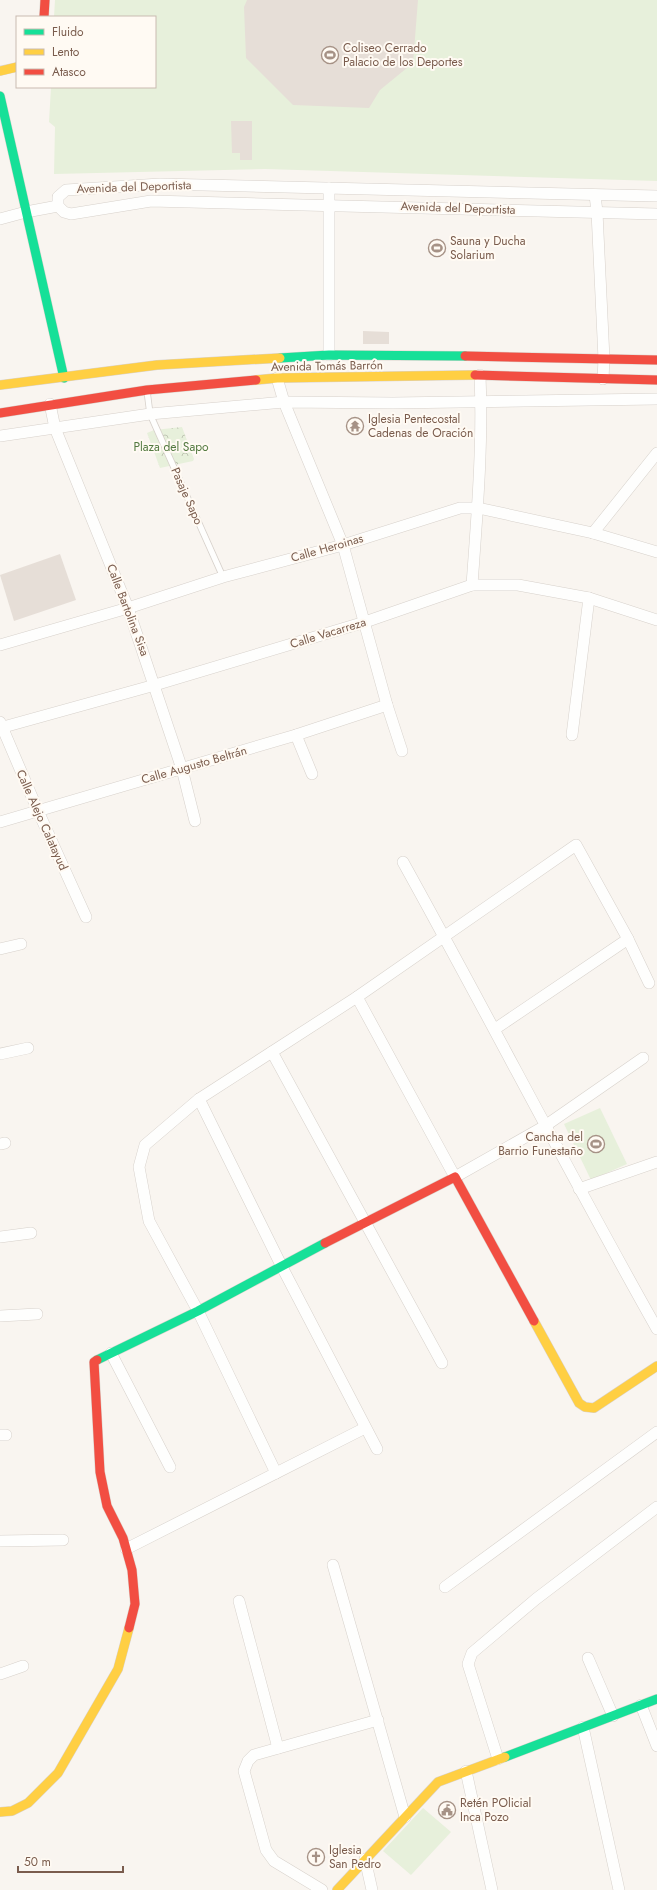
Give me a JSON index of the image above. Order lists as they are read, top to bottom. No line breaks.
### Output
{"streets":{"street":["Avenida del Deportista","Avenida Tomás Barrón","Calle Heroinas","Calle Bartolina Sisa","Calle Vacarreza","Calle Augusto Beltrán","Calle Alejo Calatayud"],"lane":["Pasaje Sapo"]},"crossings":[["Avenida Tomás Barrón","Pasaje Sapo"],["Avenida Tomás Barrón","Calle Bartolina Sisa"],["Pasaje Sapo","Calle Heroinas"],["Calle Heroinas","Calle Bartolina Sisa"],["Calle Bartolina Sisa","Calle Vacarreza"],["Calle Bartolina Sisa","Calle Augusto Beltrán"],["Calle Vacarreza","Calle Alejo Calatayud"],["Calle Augusto Beltrán","Calle Alejo Calatayud"]],"parks":["Plaza del Sapo"],"places":{"sports":["Coliseo Cerrado Palacio de los Deportes","Sauna y Ducha Solarium","Cancha del Barrio Funestaño"],"temple":["Iglesia Pentecostal Cadenas de Oración"],"public building":["Retén POlicial Inca Pozo"],"church":["Iglesia San Pedro"]},"legend":["Fluido","Lento","Atasco"],"scale_bar":"50 m"}
